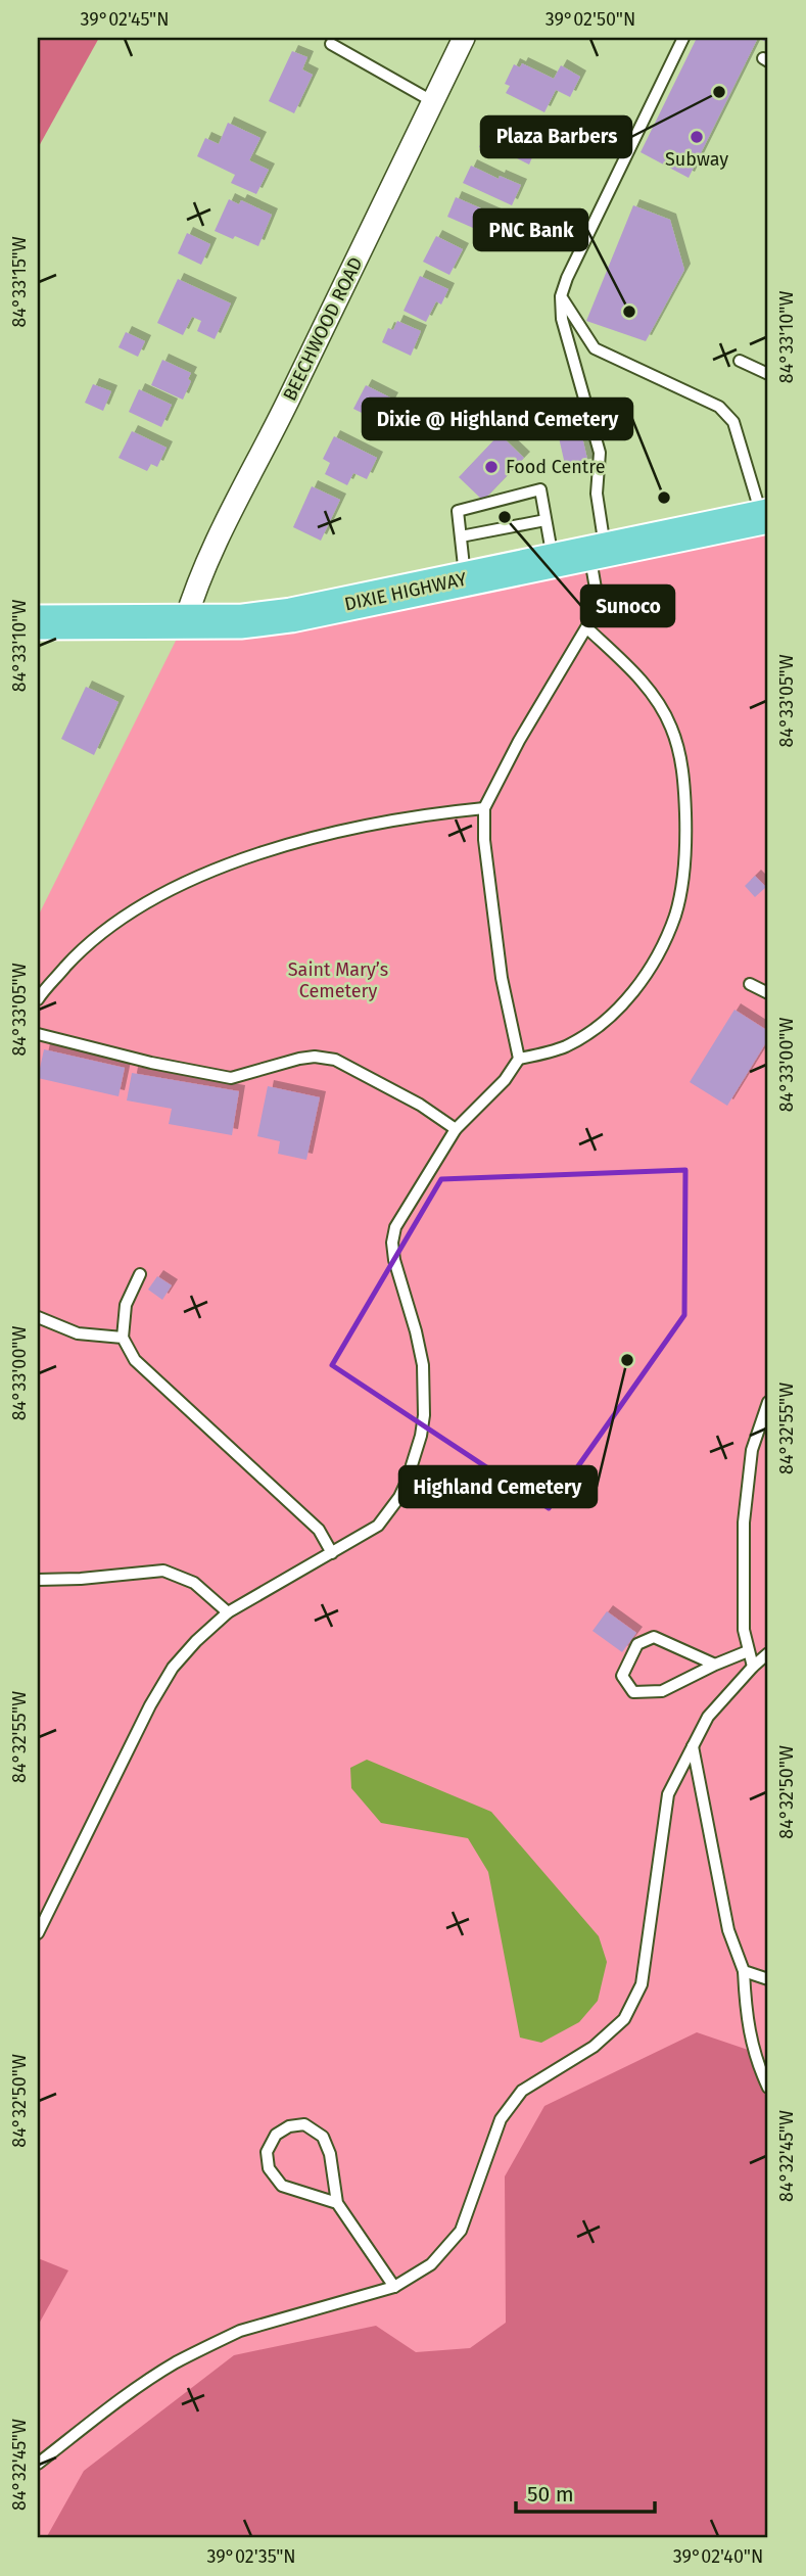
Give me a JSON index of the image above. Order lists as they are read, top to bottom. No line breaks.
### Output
{"streets":{"main road":["DIXIE HIGHWAY"],"street":["BEECHWOOD ROAD"]},"crossings":[["BEECHWOOD ROAD","DIXIE HIGHWAY"]],"parks":["Saint Mary’s Cemetery"],"places":["Plaza Barbers","Subway","PNC Bank","Food Centre","Dixie @ Highland Cemetery","Sunoco","Highland Cemetery"],"scale_bar":"50 m","coordinates":["39°02'45\"N","39°02'50\"N","84°33'15\"W","84°33'10\"W","84°33'05\"W","84°33'00\"W","84°32'55\"W","84°32'50\"W","84°32'45\"W","39°02'35\"N","39°02'40\"N"]}
